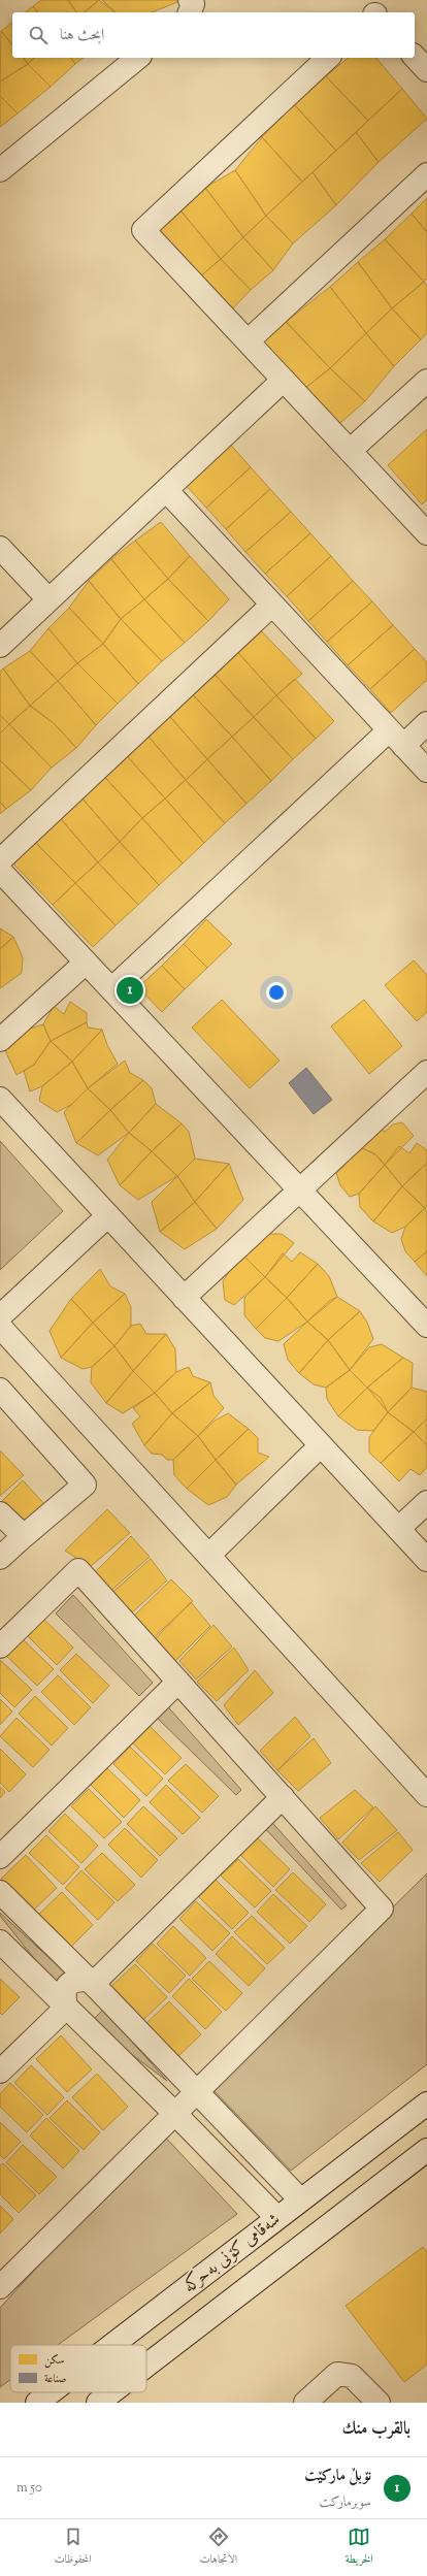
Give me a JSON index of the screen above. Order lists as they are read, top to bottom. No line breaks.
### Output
{"streets":{"street":["شەقامی کۆنی بەحرکە"]},"legend":["سكن","صناعة"],"page":{"search":"ابحث هنا","pins":"1","heading":"بالقرب منك","list":[{"mark":"1","name":"نۆبڵ مارکێت","note":"سوبرماركت","value":"50 m"}],"nav":["الخريطة","الاتجاهات","المحفوظات"]}}
